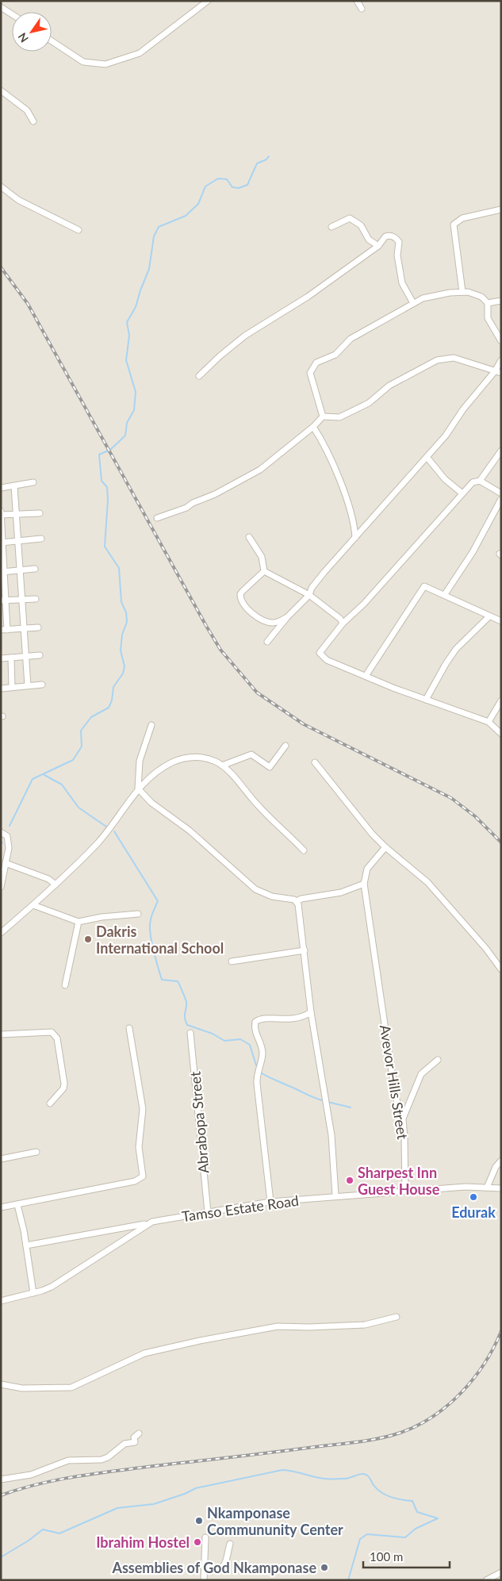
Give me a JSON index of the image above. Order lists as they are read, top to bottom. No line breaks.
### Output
{"streets":{"street":["Avevor Hills Street","Abrabopa Street","Tamso Estate Road"]},"crossings":[["Avevor Hills Street","Tamso Estate Road"],["Abrabopa Street","Tamso Estate Road"]],"places":["Dakris International School","Sharpest Inn Guest House","Edurak","Nkamponase Commununity Center","Ibrahim Hostel","Assemblies of God Nkamponase"],"scale_bar":"100 m","north":"bottom left"}
